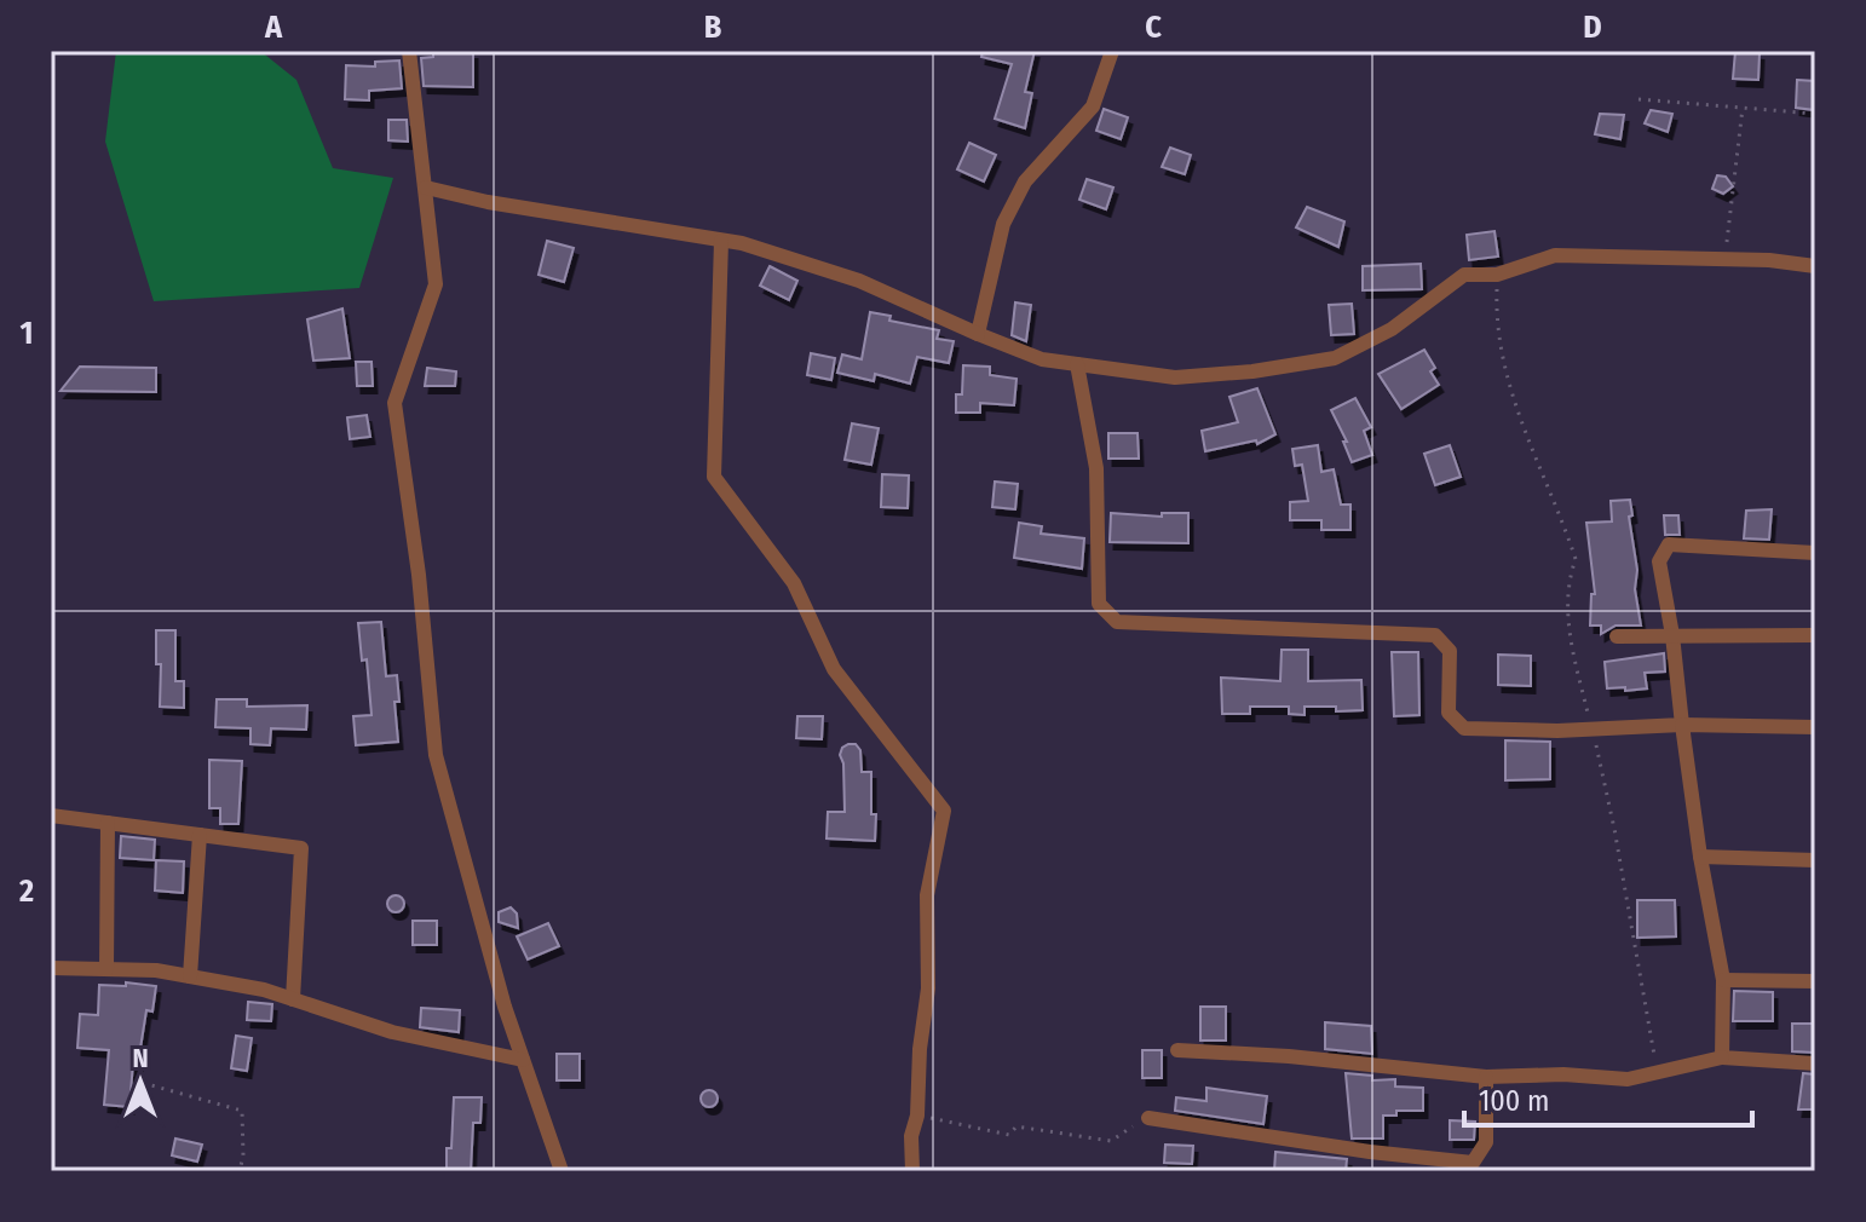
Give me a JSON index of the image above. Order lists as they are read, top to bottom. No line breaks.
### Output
{"scale_bar":"100 m","north":"top","grid":{"columns":["A","B","C","D"],"rows":["1","2"]}}
